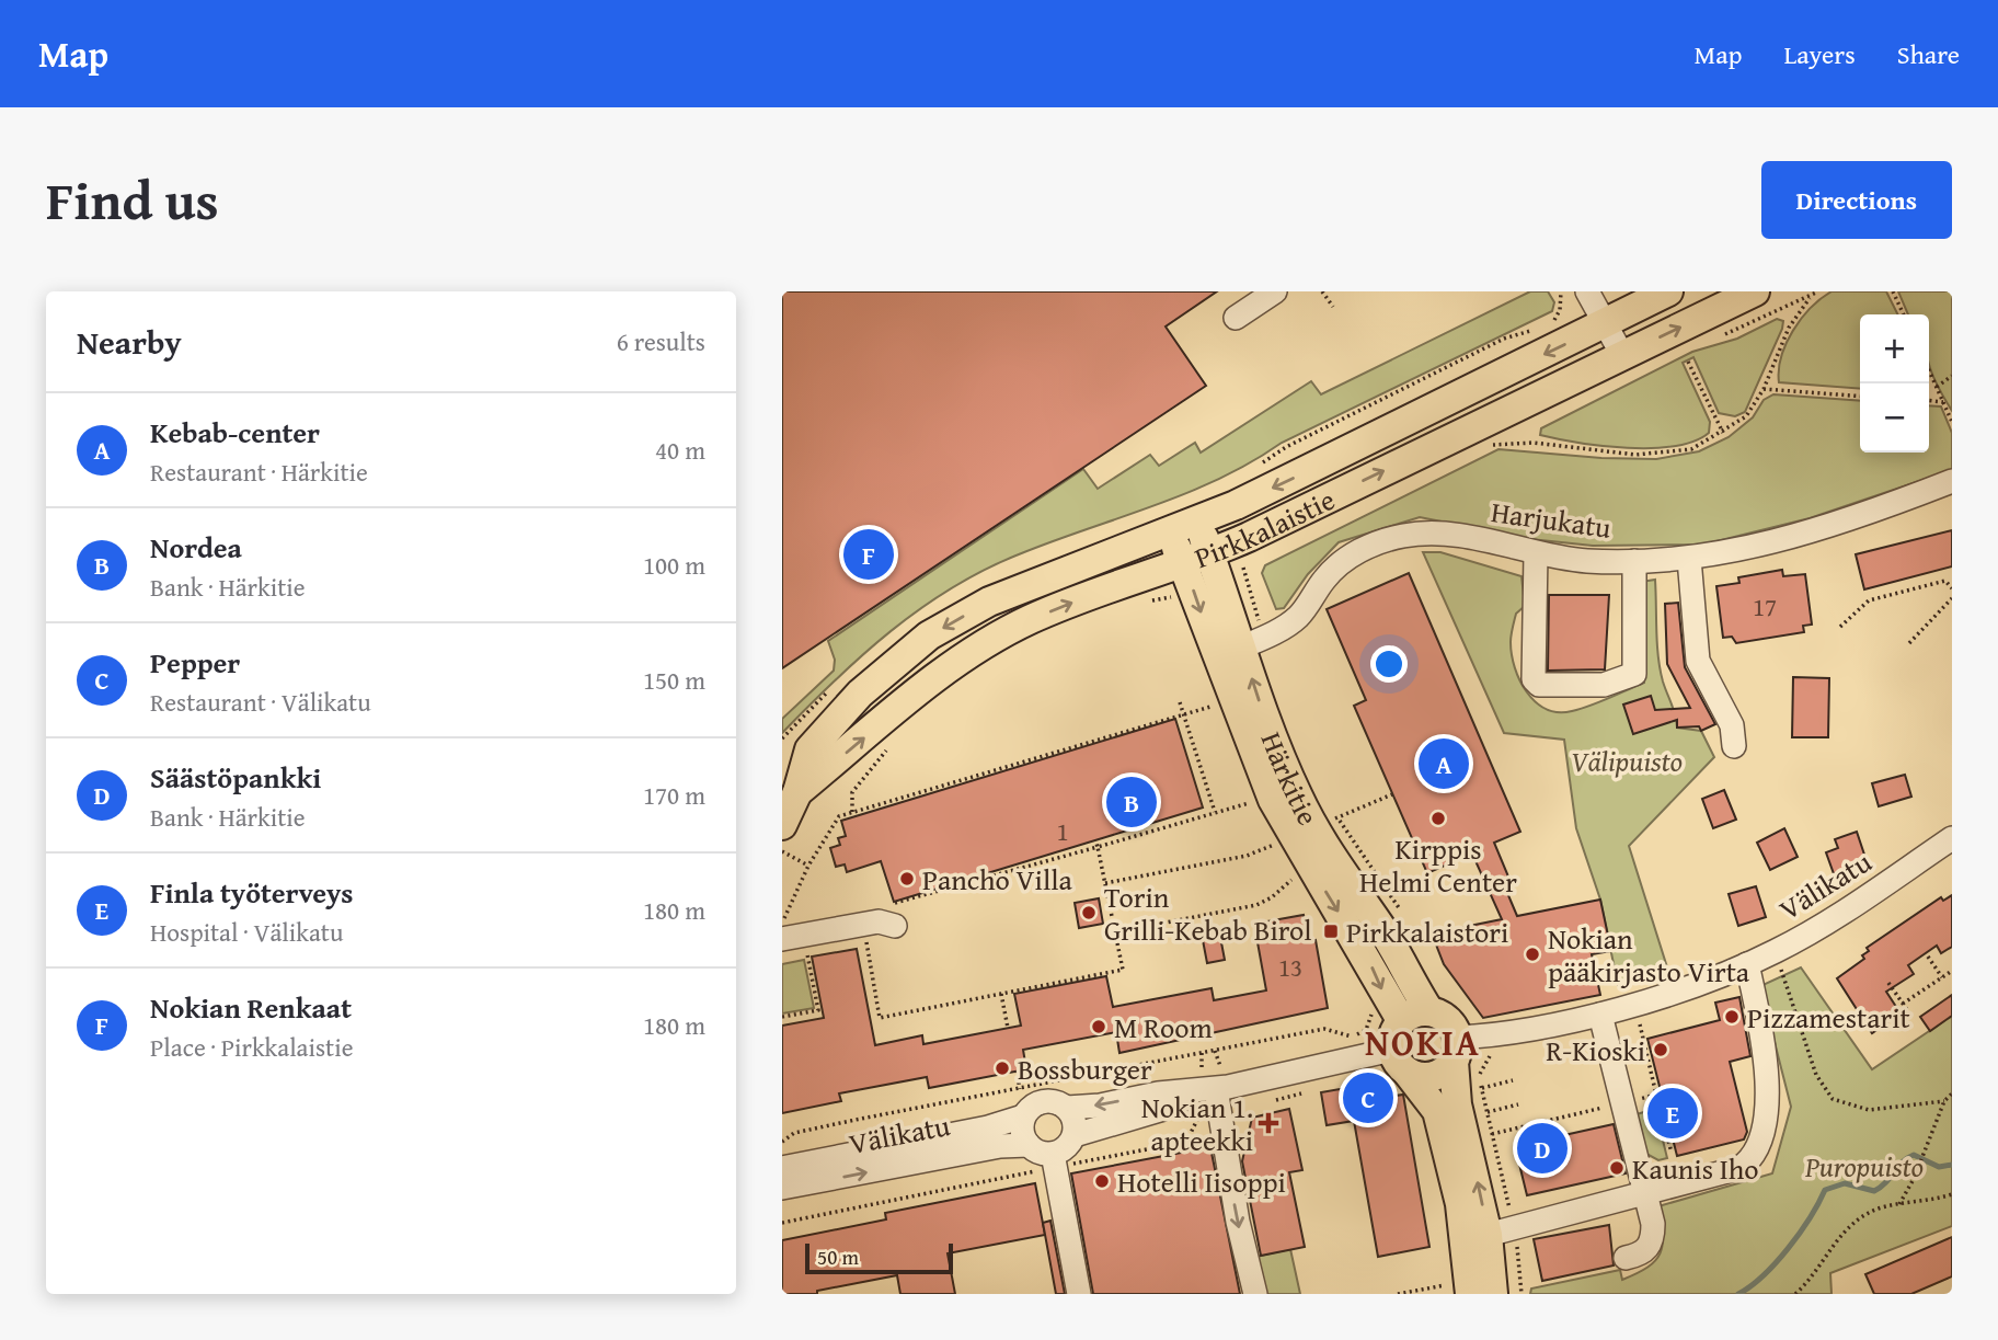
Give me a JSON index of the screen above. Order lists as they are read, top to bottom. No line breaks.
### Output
{"streets":{"main road":["Pirkkalaistie","Härkitie"],"street":["Harjukatu","Välikatu"]},"crossings":[["Harjukatu","Härkitie"],["Pirkkalaistie","Härkitie"],["Härkitie","Välikatu"]],"districts":["NOKIA"],"parks":["Välipuisto","Puropuisto"],"places":{"other":["Kirppis Helmi Center","Pancho Villa","Torin Grilli-Kebab Birol","Nokian pääkirjasto Virta","Pizzamestarit","M Room","R-Kioski","Bossburger","Kaunis Iho","Hotelli Iisoppi"],"transit":["Pirkkalaistori"],"health":["Nokian 1. apteekki"]},"house_numbers":["17","1","13"],"scale_bar":"50 m","page":{"header":"Map","nav":["Map","Layers","Share"],"title":"Find us","buttons":"Directions","heading":["Nearby","6 results"],"map_buttons":["+","−"],"list":[{"mark":"A","name":"Kebab-center","note":"Restaurant · Härkitie","value":"40 m"},{"mark":"B","name":"Nordea","note":"Bank · Härkitie","value":"100 m"},{"mark":"C","name":"Pepper","note":"Restaurant · Välikatu","value":"150 m"},{"mark":"D","name":"Säästöpankki","note":"Bank · Härkitie","value":"170 m"},{"mark":"E","name":"Finla työterveys","note":"Hospital · Välikatu","value":"180 m"},{"mark":"F","name":"Nokian Renkaat","note":"Place · Pirkkalaistie","value":"180 m"}],"pins":["F","A","B","C","E","D"],"scale":"50 m"}}
